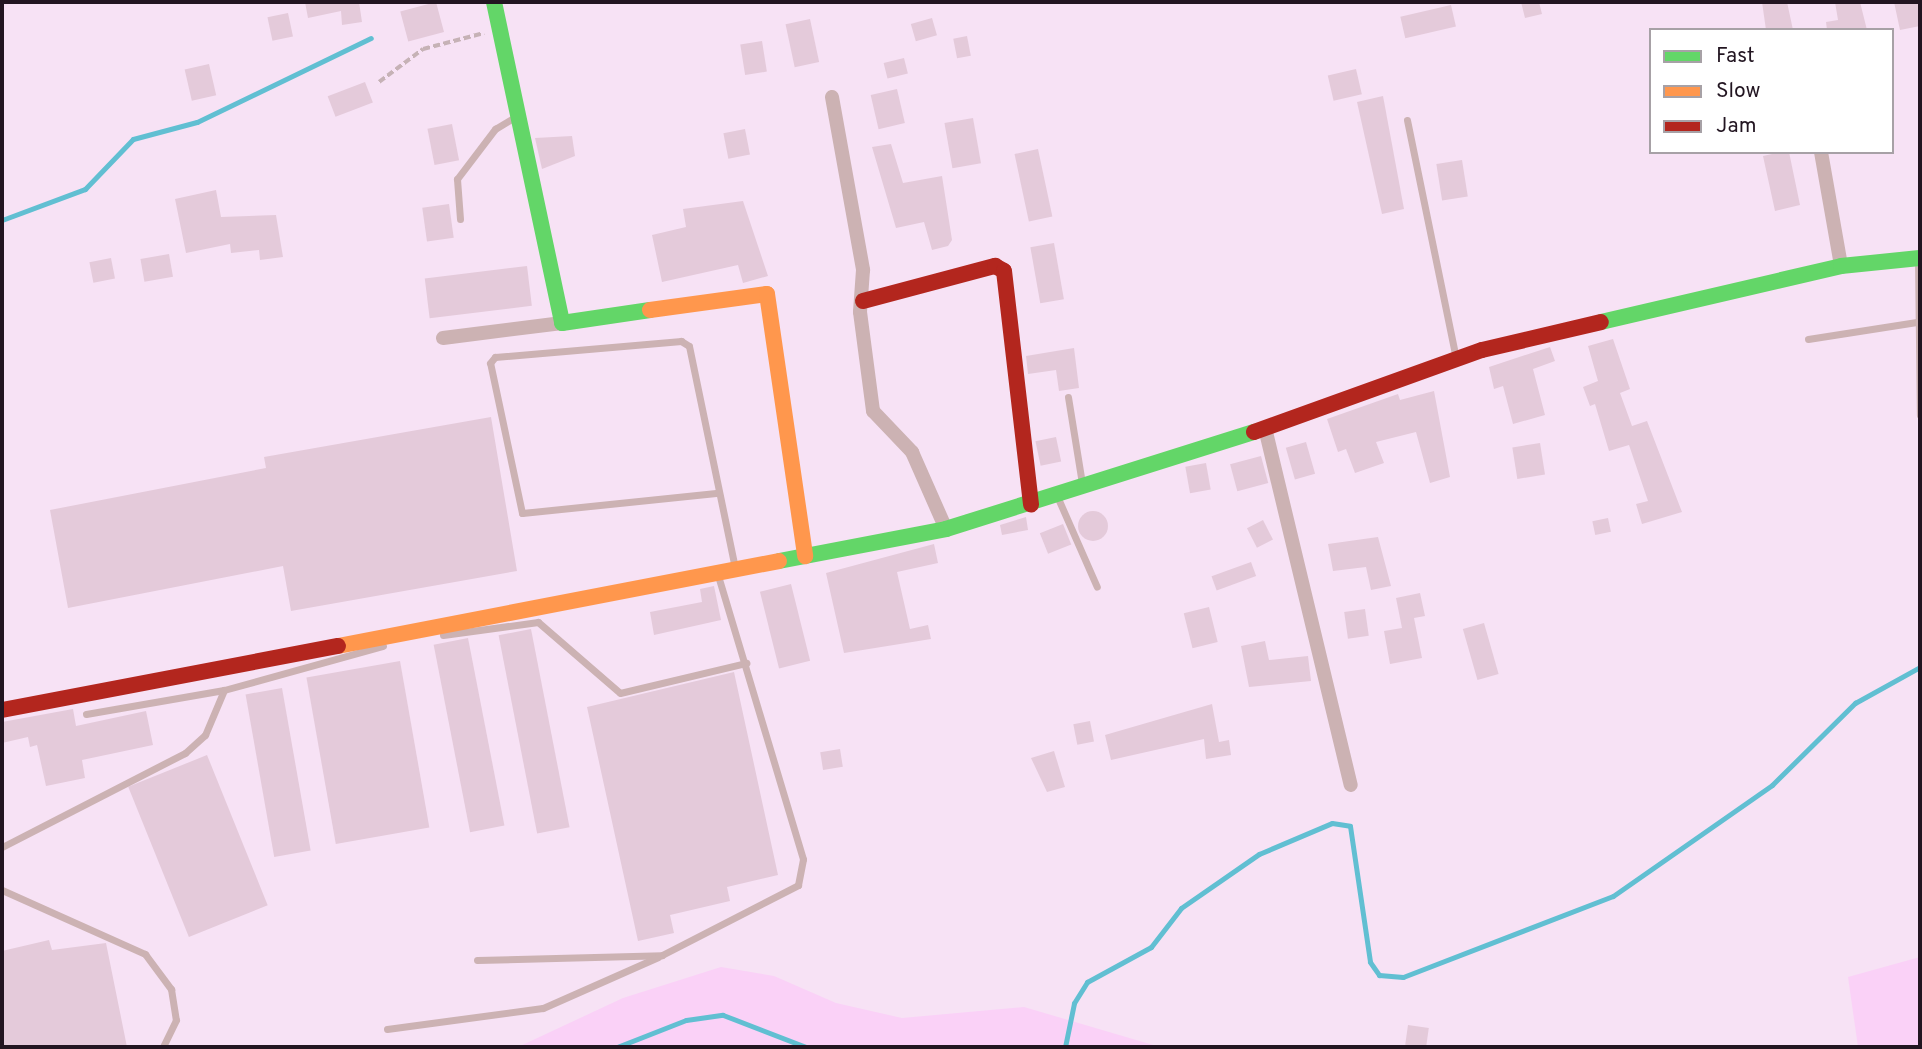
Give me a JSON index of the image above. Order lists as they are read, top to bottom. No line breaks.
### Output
{"legend":["Fast","Slow","Jam"]}
